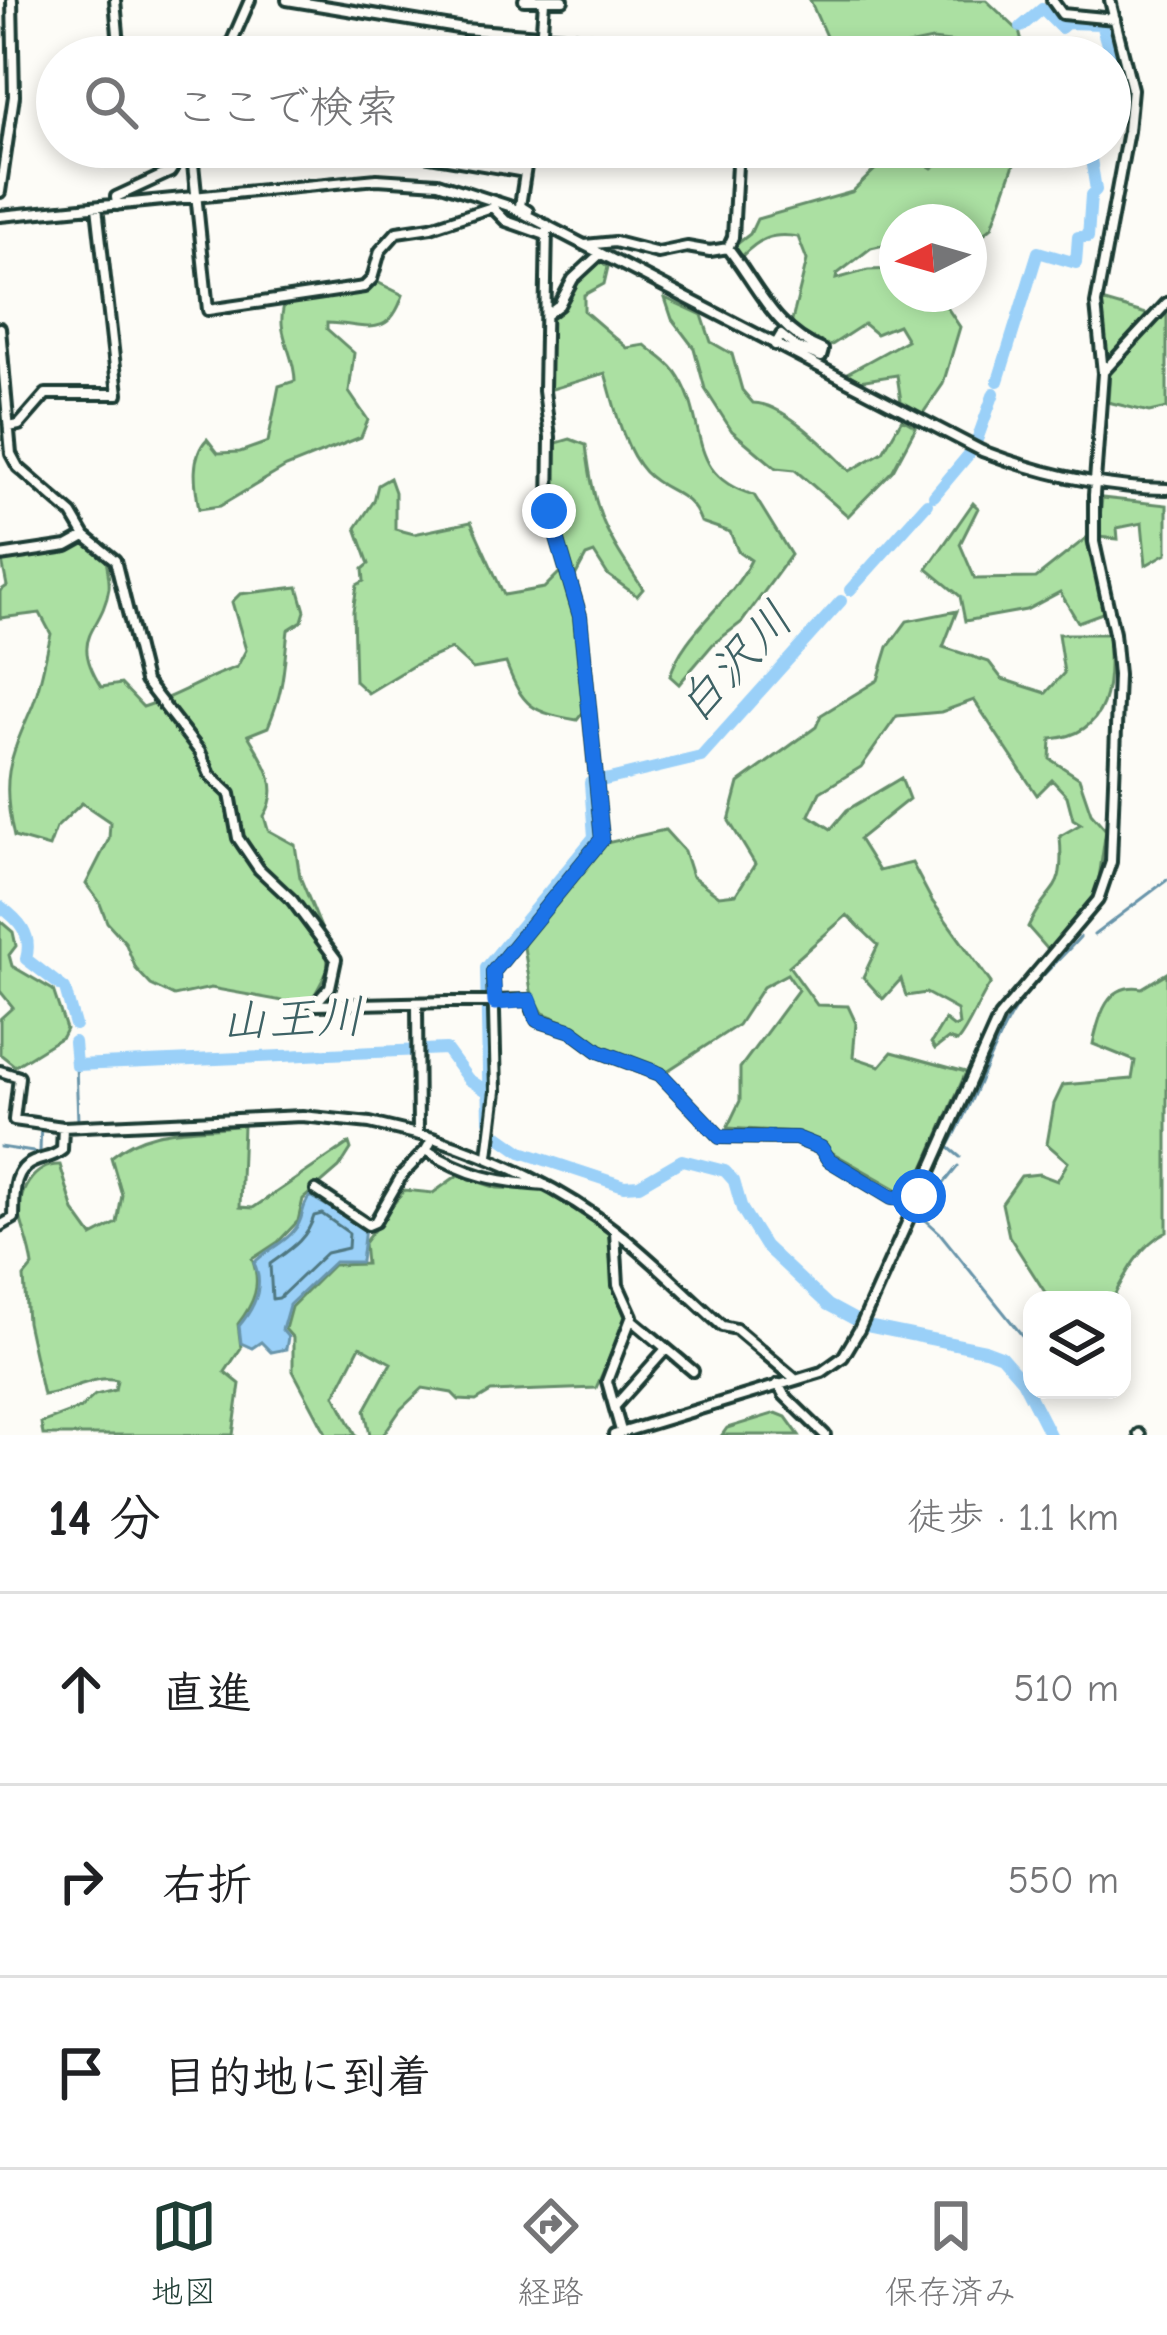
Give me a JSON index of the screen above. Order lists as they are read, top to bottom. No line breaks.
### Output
{"water":["白沢川","山王川"],"north":"left","page":{"search":"ここで検索","heading":["14 分","徒歩 · 1.1 km"],"list":[["直進","510 m"],["右折","550 m"],"目的地に到着"],"nav":["地図","経路","保存済み"]}}
